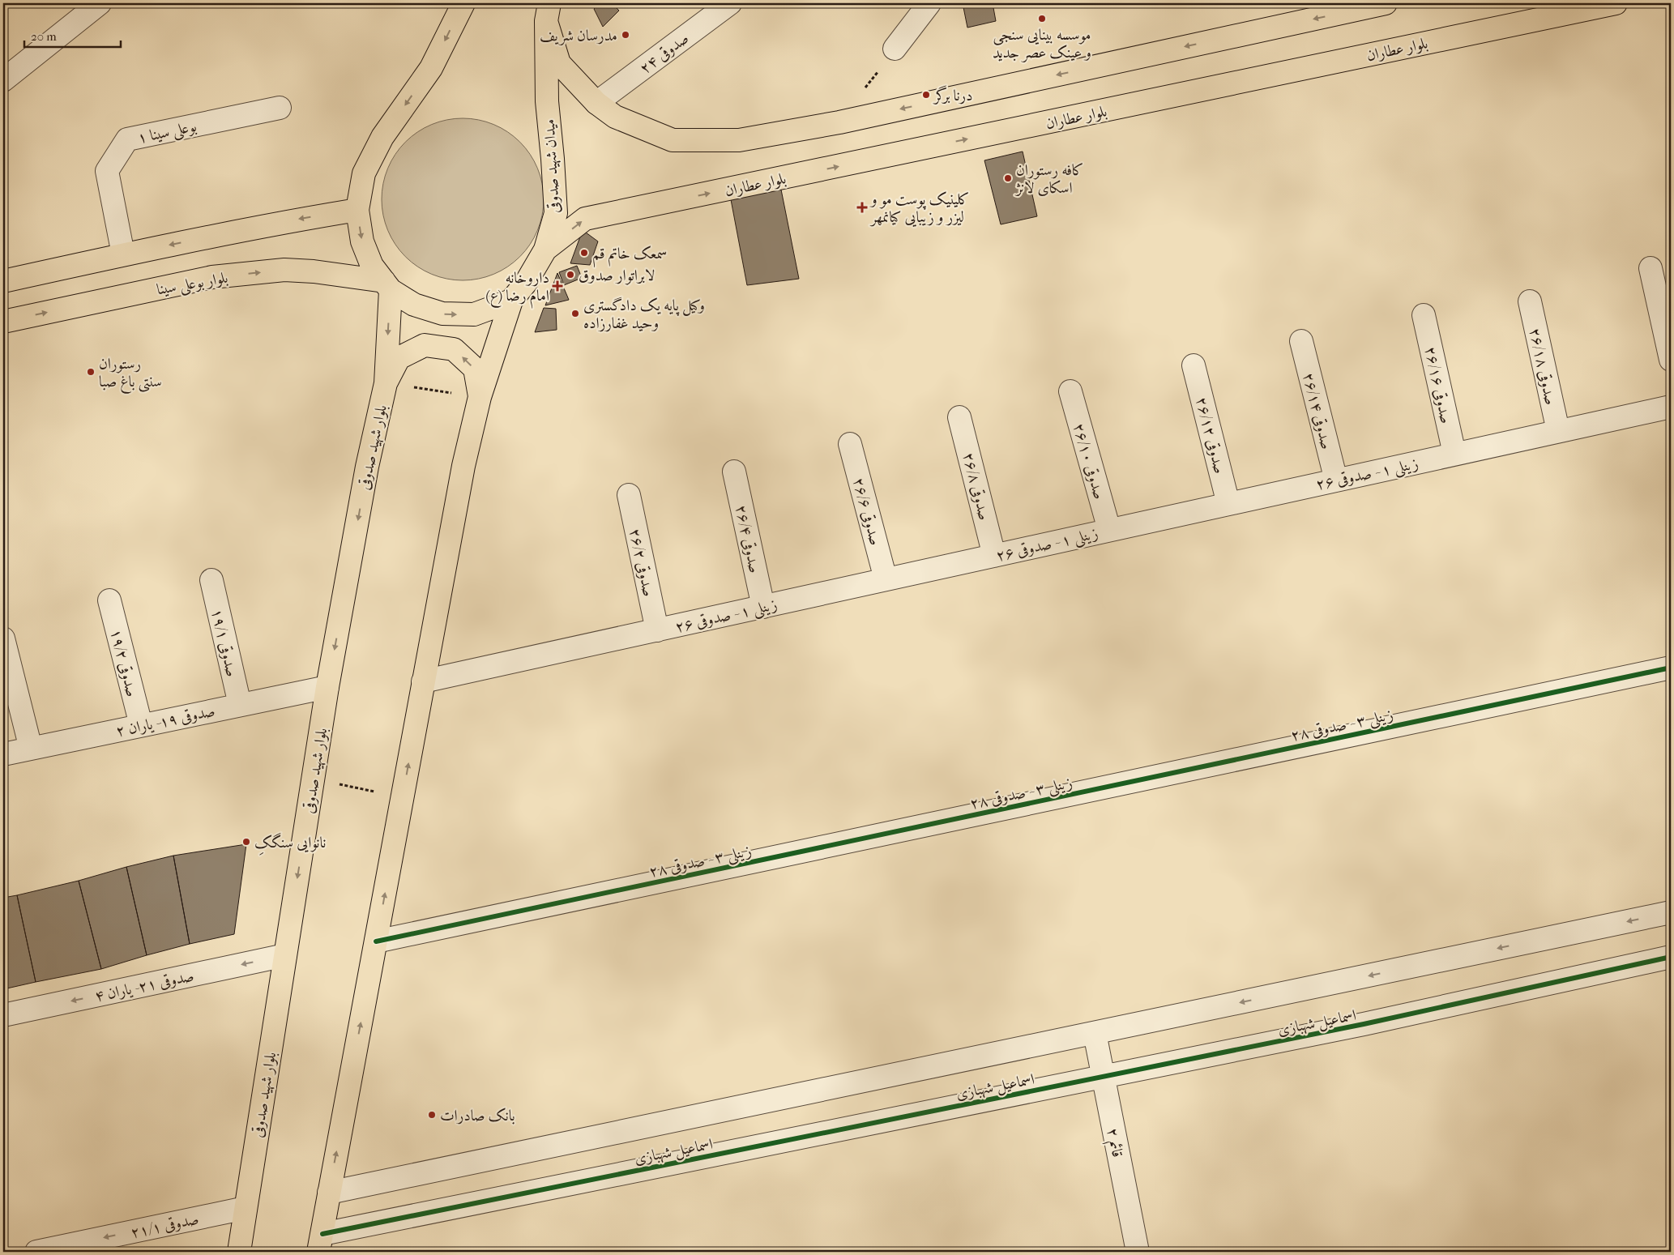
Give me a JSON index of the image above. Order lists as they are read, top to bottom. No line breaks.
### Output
{"streets":{"main road":["بلوار عطاران","میدان شهید صدوقی","بلوار بوعلی سینا","بلوار شهید صدوقی"],"street":["صدوقی ۲۴","بوعلی سینا ۱","صدوقی ۲۶/۱۸","صدوقی ۲۶/۱۶","صدوقی ۲۶/۱۴","صدوقی ۲۶/۱۲","صدوقی ۲۶/۱۰","زینلی ۱ - صدوقی ۲۶","صدوقی ۲۶/۸","صدوقی ۲۶/۶","صدوقی ۲۶/۴","صدوقی ۲۶/۲","صدوقی ۱۹/۱","صدوقی ۱۹/۲","صدوقی ۱۹- یاران ۲","زینلی ۳ - صدوقی ۲۸","صدوقی ۲۱- یاران ۴","اسماعیل شهبازی","قائم ۲","صدوقی ۲۱/۱"]},"crossings":[["بلوار عطاران","میدان شهید صدوقی"],["بلوار بوعلی سینا","بلوار شهید صدوقی"],["صدوقی ۲۶/۱۸","زینلی ۱ - صدوقی ۲۶"],["صدوقی ۲۶/۱۶","زینلی ۱ - صدوقی ۲۶"],["صدوقی ۲۶/۱۴","زینلی ۱ - صدوقی ۲۶"],["صدوقی ۲۶/۱۲","زینلی ۱ - صدوقی ۲۶"],["بلوار شهید صدوقی","صدوقی ۱۹- یاران ۲"],["بلوار شهید صدوقی","صدوقی ۲۱- یاران ۴"],["بلوار شهید صدوقی","صدوقی ۲۱/۱"],["صدوقی ۲۶/۱۰","زینلی ۱ - صدوقی ۲۶"],["زینلی ۱ - صدوقی ۲۶","صدوقی ۲۶/۸"],["زینلی ۱ - صدوقی ۲۶","صدوقی ۲۶/۶"],["زینلی ۱ - صدوقی ۲۶","صدوقی ۲۶/۴"],["زینلی ۱ - صدوقی ۲۶","صدوقی ۲۶/۲"],["صدوقی ۱۹/۱","صدوقی ۱۹- یاران ۲"],["صدوقی ۱۹/۲","صدوقی ۱۹- یاران ۲"],["اسماعیل شهبازی","قائم ۲"]],"one_way":["صدوقی ۲۱- یاران ۴","صدوقی ۲۱/۱"],"places":{"other":["موسسه بینایی سنجی و عینک عصر جدید","مدرسان شریف","درنا برگر","کافه رستوران اسکای لانژ","سمعک خاتم قم","لابراتوار صدوق","وکیل پایه یک دادگستری وحید غفارزاده","رستوران سنتی باغ صبا","نانوایی سنگکِ","بانک صادرات"],"health":["کلینیک پوست مو و لیزر و زیبایی کیانمهر","داروخانه امام رضا (ع)"]},"scale_bar":"20 m"}
